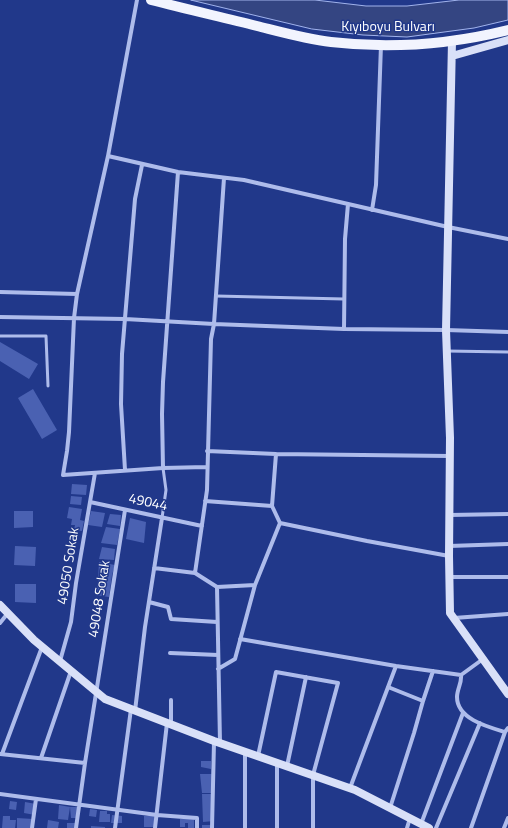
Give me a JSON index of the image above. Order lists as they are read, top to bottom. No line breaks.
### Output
{"streets":{"main road":["Kıyıboyu Bulvarı"],"street":["49044","49050 Sokak","49048 Sokak"]},"crossings":[["49044","49050 Sokak"],["49044","49048 Sokak"]]}
